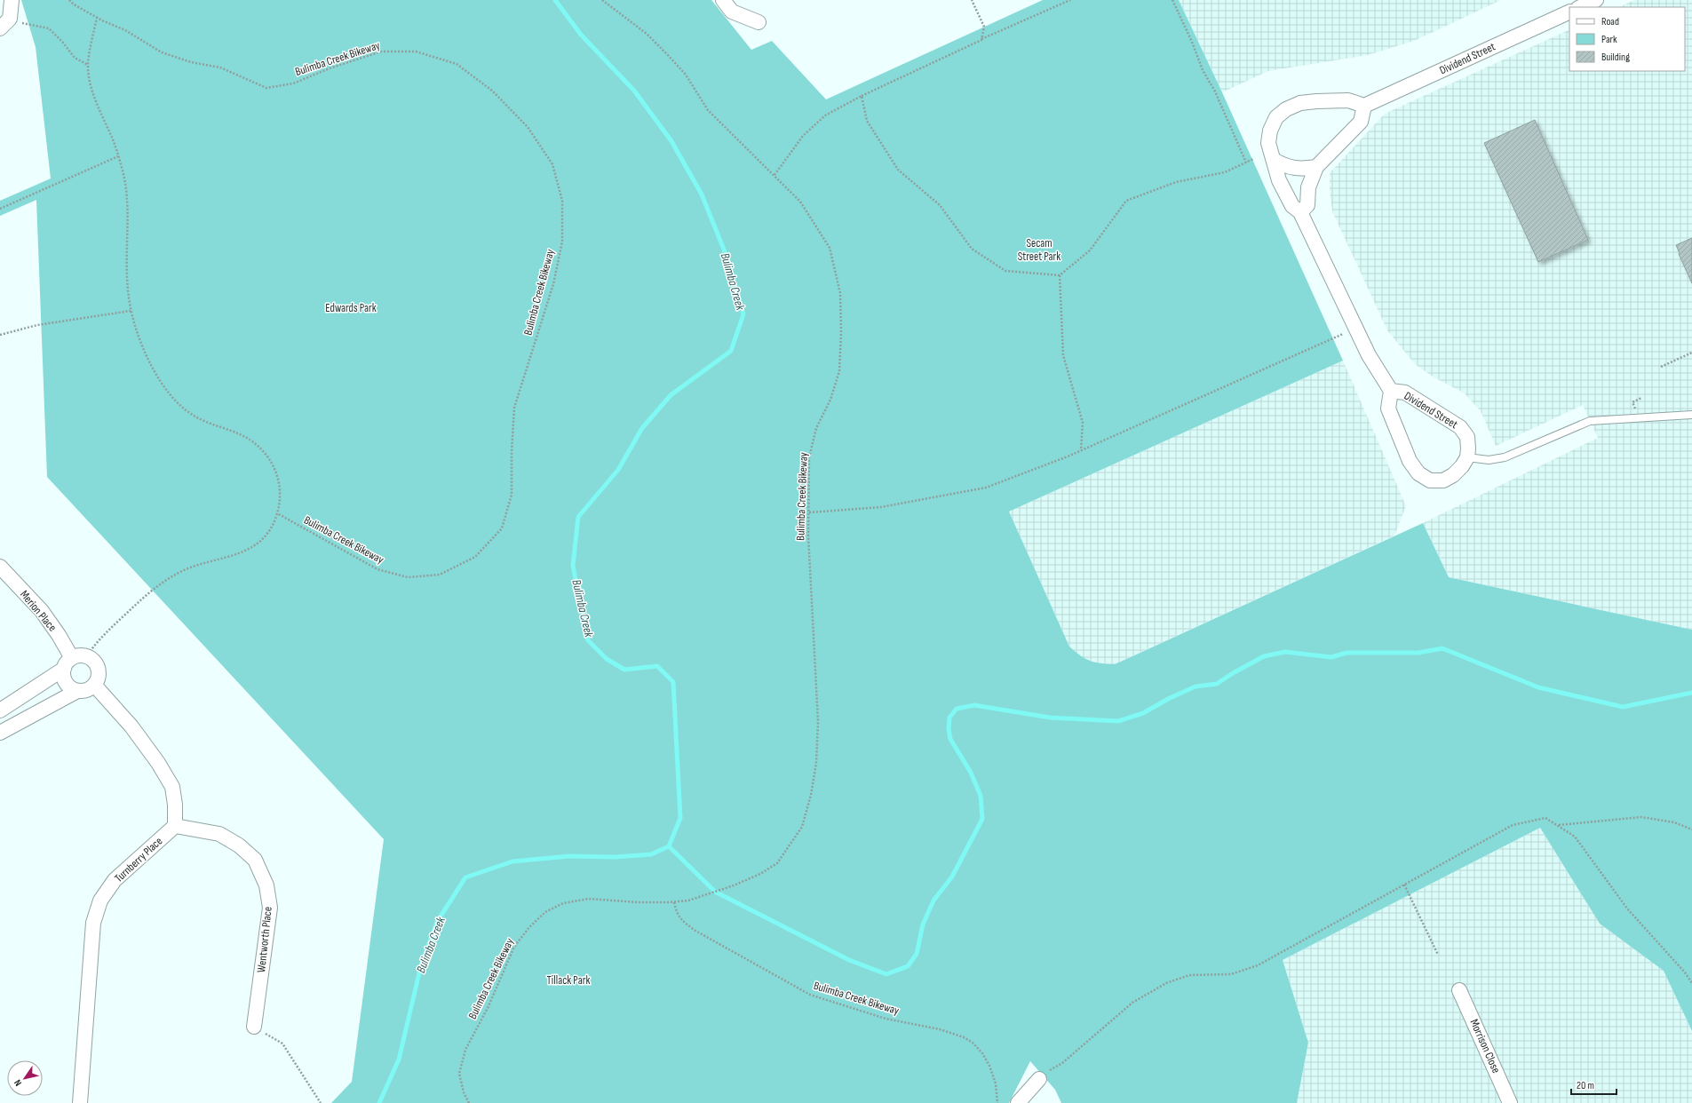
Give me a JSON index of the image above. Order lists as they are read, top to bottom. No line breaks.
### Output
{"streets":{"street":["Dividend Street","Merion Place","Turnberry Place","Wentworth Place","Morrison Close"],"path":["Bulimba Creek Bikeway"]},"crossings":[["Turnberry Place","Wentworth Place"]],"water":["Bulimba Creek"],"parks":["Secam Street Park","Edwards Park","Tillack Park"],"legend":["Road","Park","Building"],"scale_bar":"20 m","north":"bottom left"}
